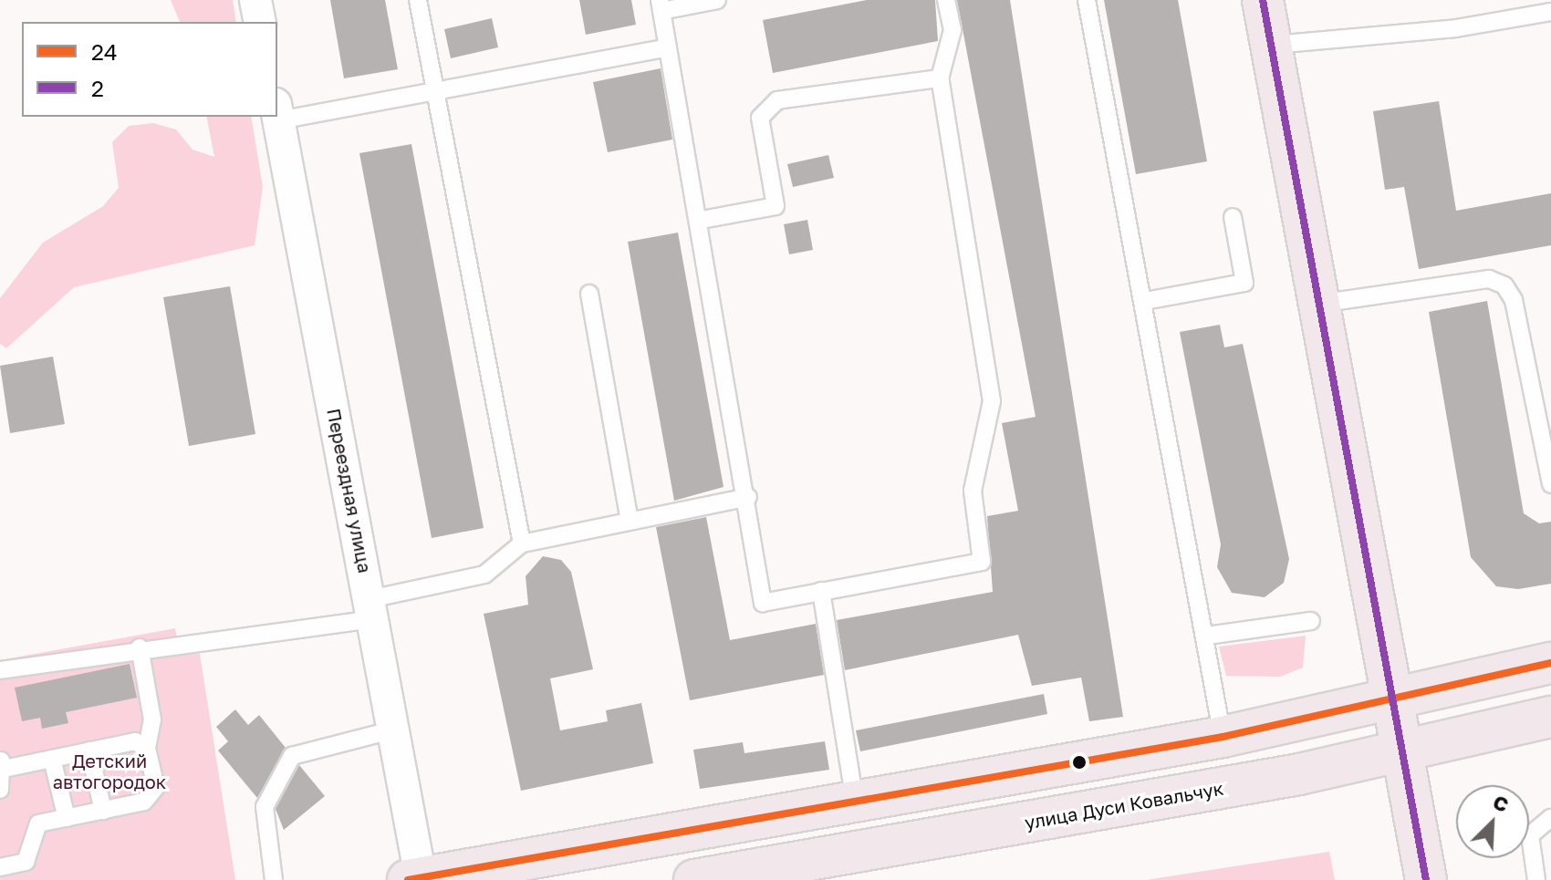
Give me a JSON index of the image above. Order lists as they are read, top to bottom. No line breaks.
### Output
{"streets":{"main road":["улица Дуси Ковальчук"],"street":["Переездная улица"]},"parks":["Детский автогородок"],"lines":["transit line 2","transit line 24"],"legend":["24","2"],"north":"top right"}
